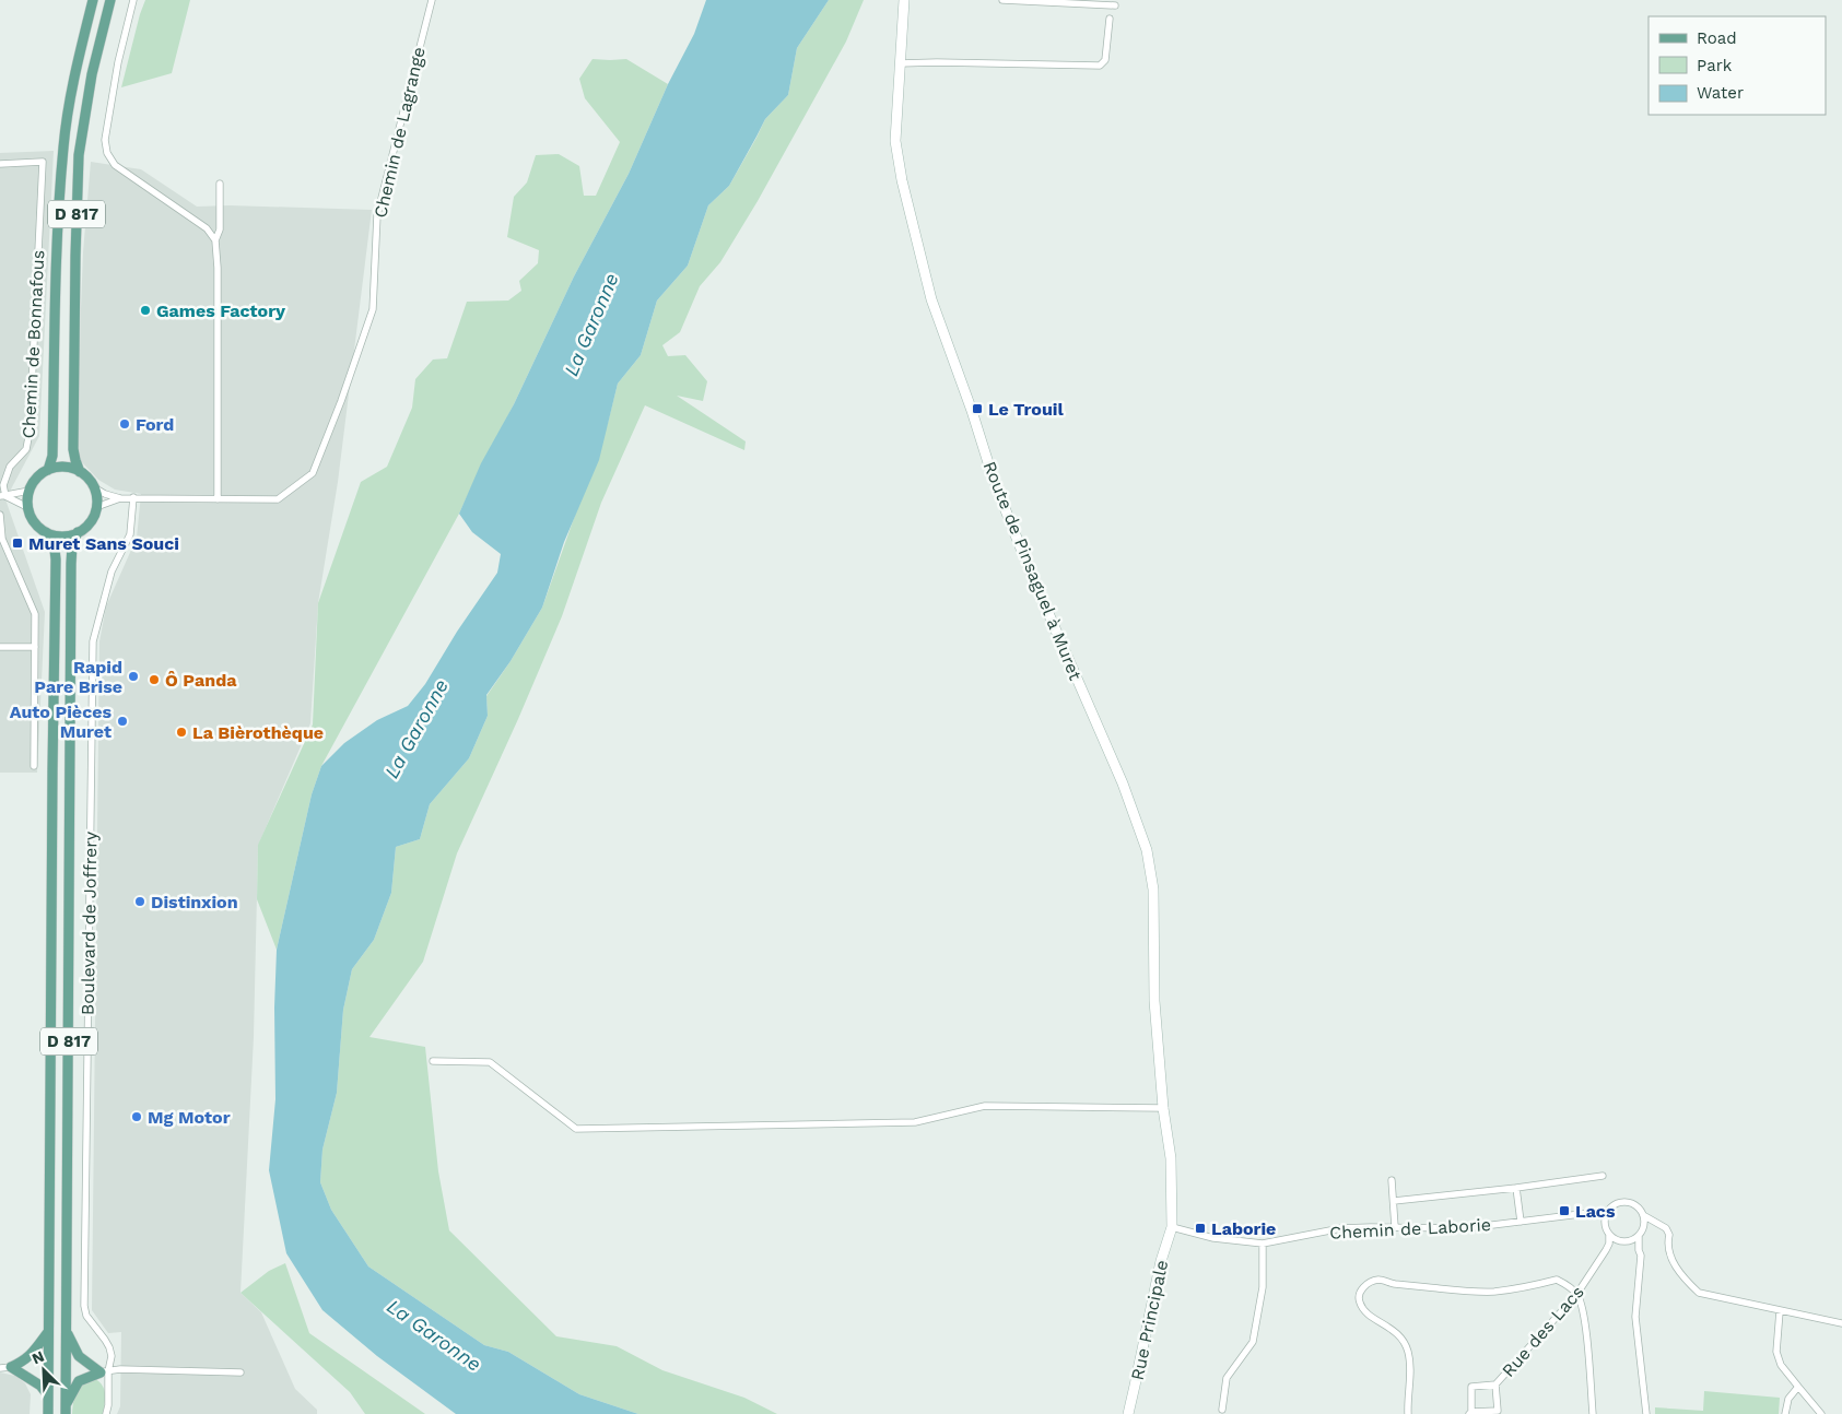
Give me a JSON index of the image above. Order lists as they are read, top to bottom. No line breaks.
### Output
{"streets":{"main road":["D 817"],"street":["Chemin de Lagrange","Chemin de Bonnafous","Route de Pinsaguel à Muret","Boulevard de Joffrery","Chemin de Laborie","Rue Principale","Rue des Lacs"]},"crossings":[["Route de Pinsaguel à Muret","Chemin de Laborie"],["Route de Pinsaguel à Muret","Rue Principale"],["Chemin de Laborie","Rue Principale"],["Chemin de Laborie","Rue des Lacs"]],"water":["La Garonne"],"places":{"other":["Games Factory","Ford","Rapid Pare Brise","Ô Panda","Auto Pièces Muret","La Bièrothèque","Distinxion","Mg Motor"],"transit":["Le Trouil","Muret Sans Souci","Lacs","Laborie"]},"legend":["Road","Park","Water"],"north":"top left"}
